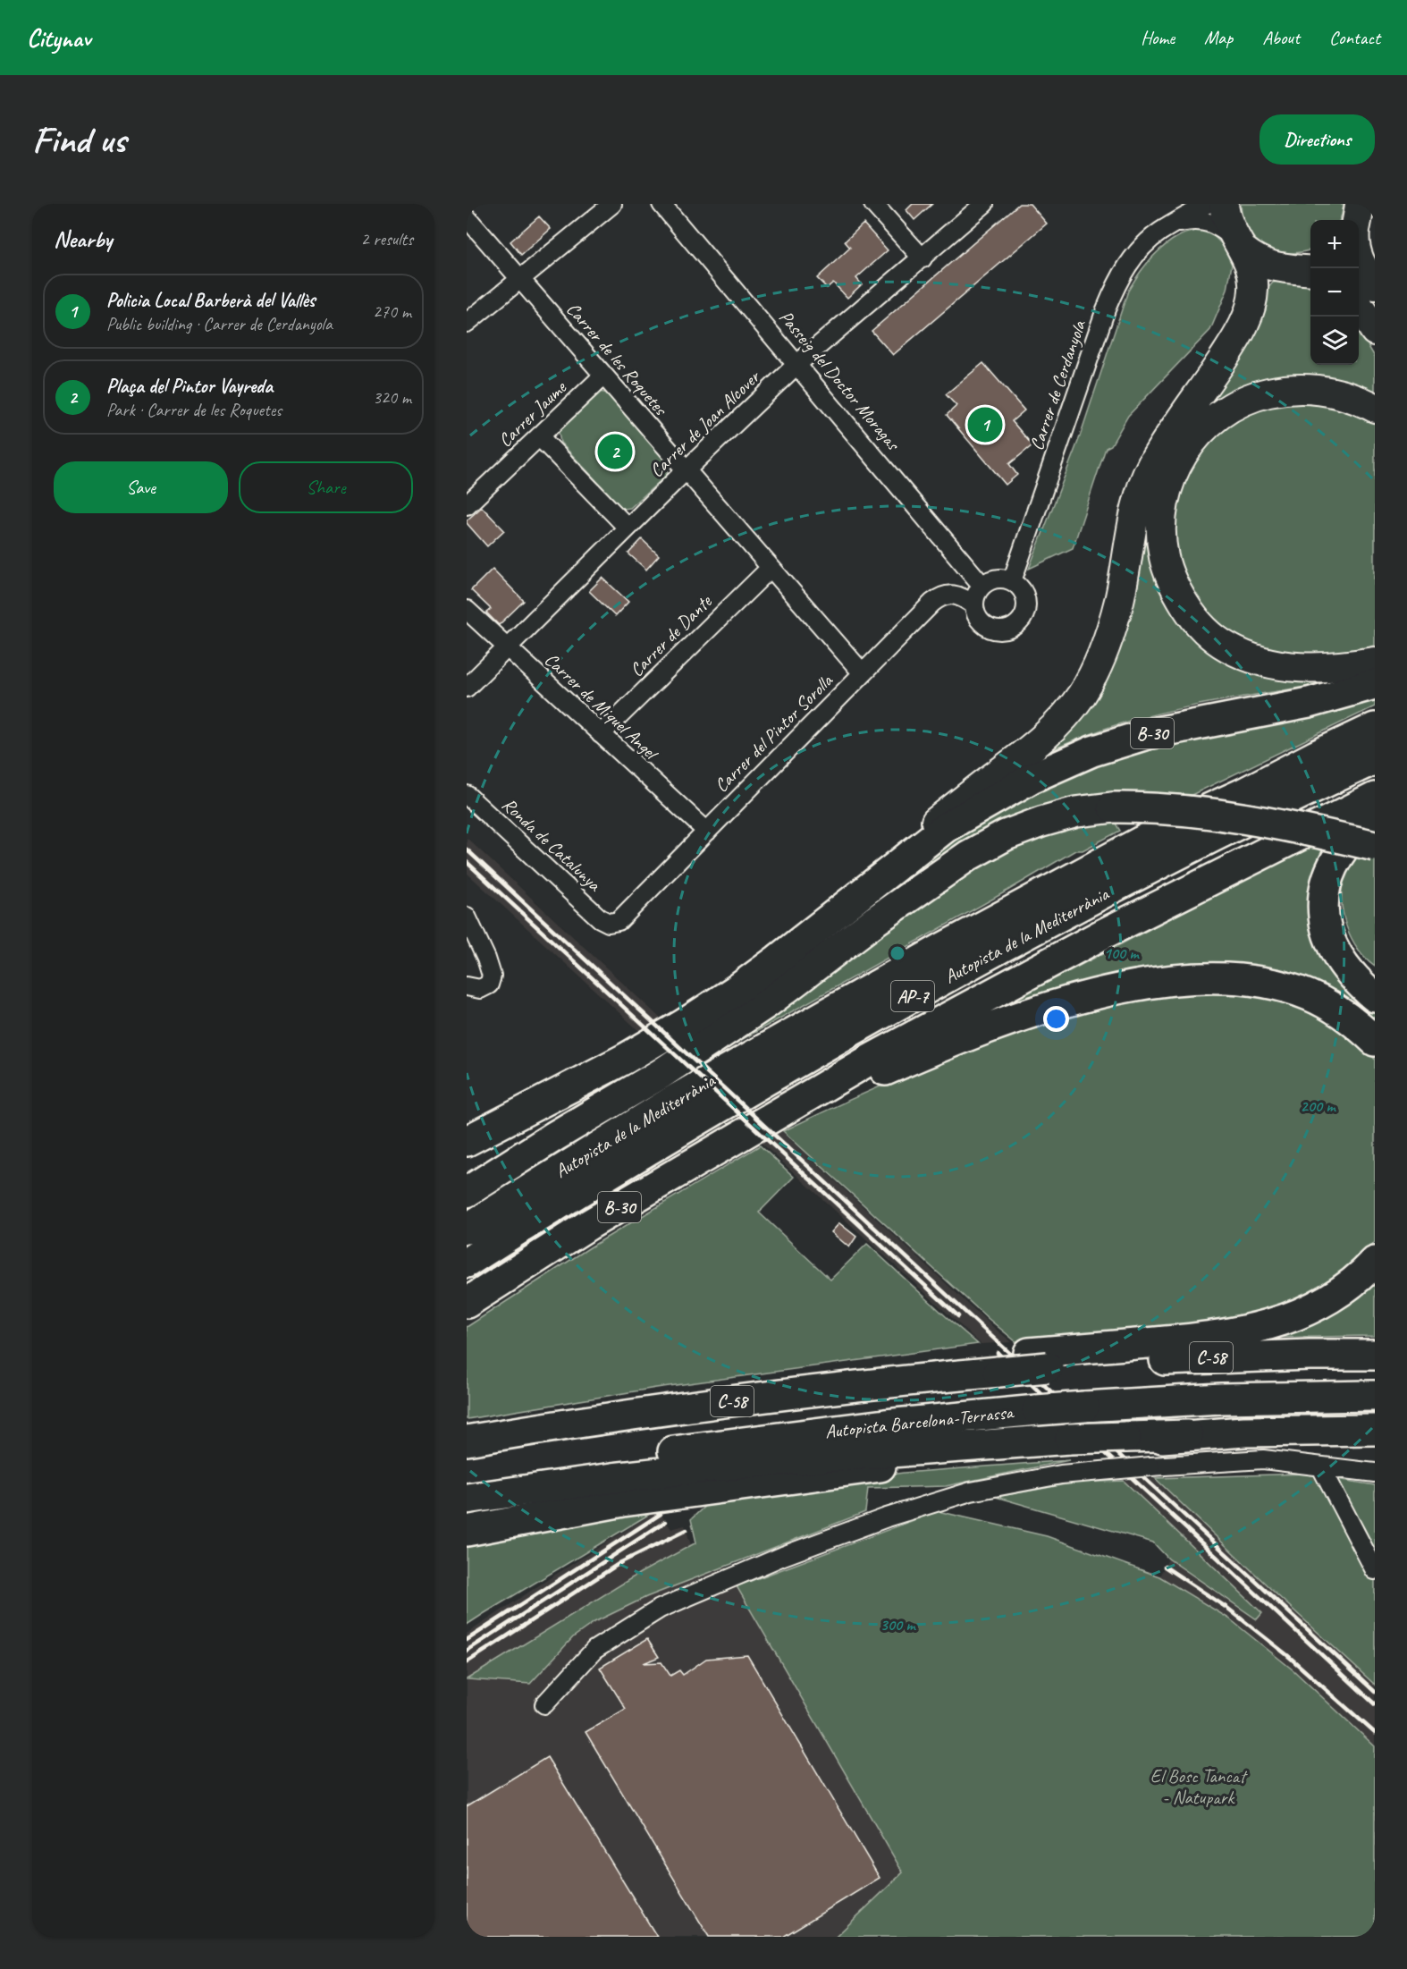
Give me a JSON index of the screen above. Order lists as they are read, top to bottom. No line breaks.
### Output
{"streets":{"highway":["B-30","Autopista de la Mediterrània","AP-7","C-58","Autopista Barcelona-Terrassa"],"street":["Carrer de les Roquetes","Passeig del Doctor Moragas","Carrer de Cerdanyola","Carrer Jaume","Carrer de Joan Alcover","Carrer de Dante","Carrer de Miquel Angel","Carrer del Pintor Sorolla","Ronda de Catalunya"]},"crossings":[["Carrer de les Roquetes","Carrer Jaume"],["Carrer de les Roquetes","Carrer de Joan Alcover"],["Carrer de les Roquetes","Carrer de Dante"],["Carrer de les Roquetes","Carrer del Pintor Sorolla"],["Passeig del Doctor Moragas","Carrer de Cerdanyola"],["Passeig del Doctor Moragas","Carrer de Joan Alcover"],["Passeig del Doctor Moragas","Carrer del Pintor Sorolla"],["Carrer de Cerdanyola","Carrer del Pintor Sorolla"],["Carrer de Joan Alcover","Carrer de Miquel Angel"],["Carrer de Dante","Carrer de Miquel Angel"],["Carrer de Miquel Angel","Carrer del Pintor Sorolla"],["Carrer del Pintor Sorolla","Ronda de Catalunya"]],"parks":["El Bosc Tancat - Natupark"],"page":{"header":"Citynav","nav":["Home","Map","About","Contact"],"buttons":["Directions",["Save","Share"]],"title":"Find us","heading":["Nearby","2 results"],"map_buttons":["+","−"],"list":[{"mark":"1","name":"Policia Local Barberà del Vallès","note":"Public building · Carrer de Cerdanyola","value":"270 m"},{"mark":"2","name":"Plaça del Pintor Vayreda","note":"Park · Carrer de les Roquetes","value":"320 m"}],"pins":["1","2"]},"rings":["100 m","200 m","300 m"]}
